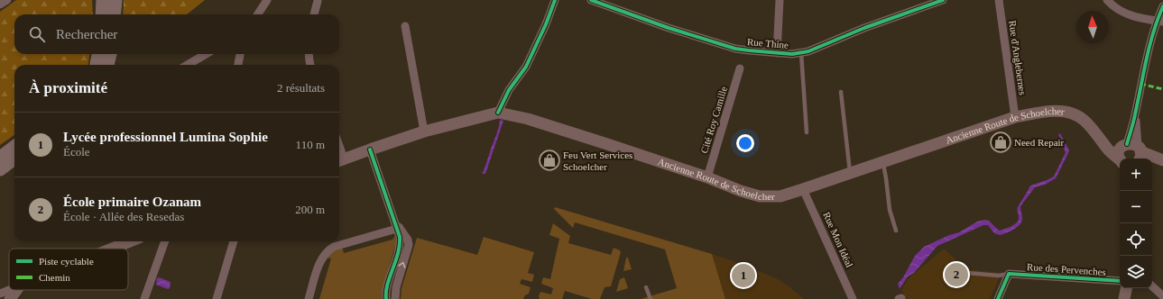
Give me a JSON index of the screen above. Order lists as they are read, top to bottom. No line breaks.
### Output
{"streets":{"main road":["Ancienne Route de Schoelcher"],"street":["Rue Thine","Rue d'Anglebernes","Cité Roy Camille","Rue Mon Idéal","Rue des Pervenches"]},"crossings":[["Rue d'Anglebernes","Ancienne Route de Schoelcher"],["Cité Roy Camille","Ancienne Route de Schoelcher"],["Ancienne Route de Schoelcher","Rue Mon Idéal"]],"places":{"shop":["Need Repair","Feu Vert Services Schoelcher"]},"legend":["Piste cyclable","Chemin"],"north":"top","page":{"search":"Rechercher","heading":["À proximité","2 résultats"],"list":[{"mark":"1","name":"Lycée professionnel Lumina Sophie","note":"École","value":"110 m"},{"mark":"2","name":"École primaire Ozanam","note":"École · Allée des Resedas","value":"200 m"}],"map_buttons":["+","−"],"pins":["2","1"]}}
